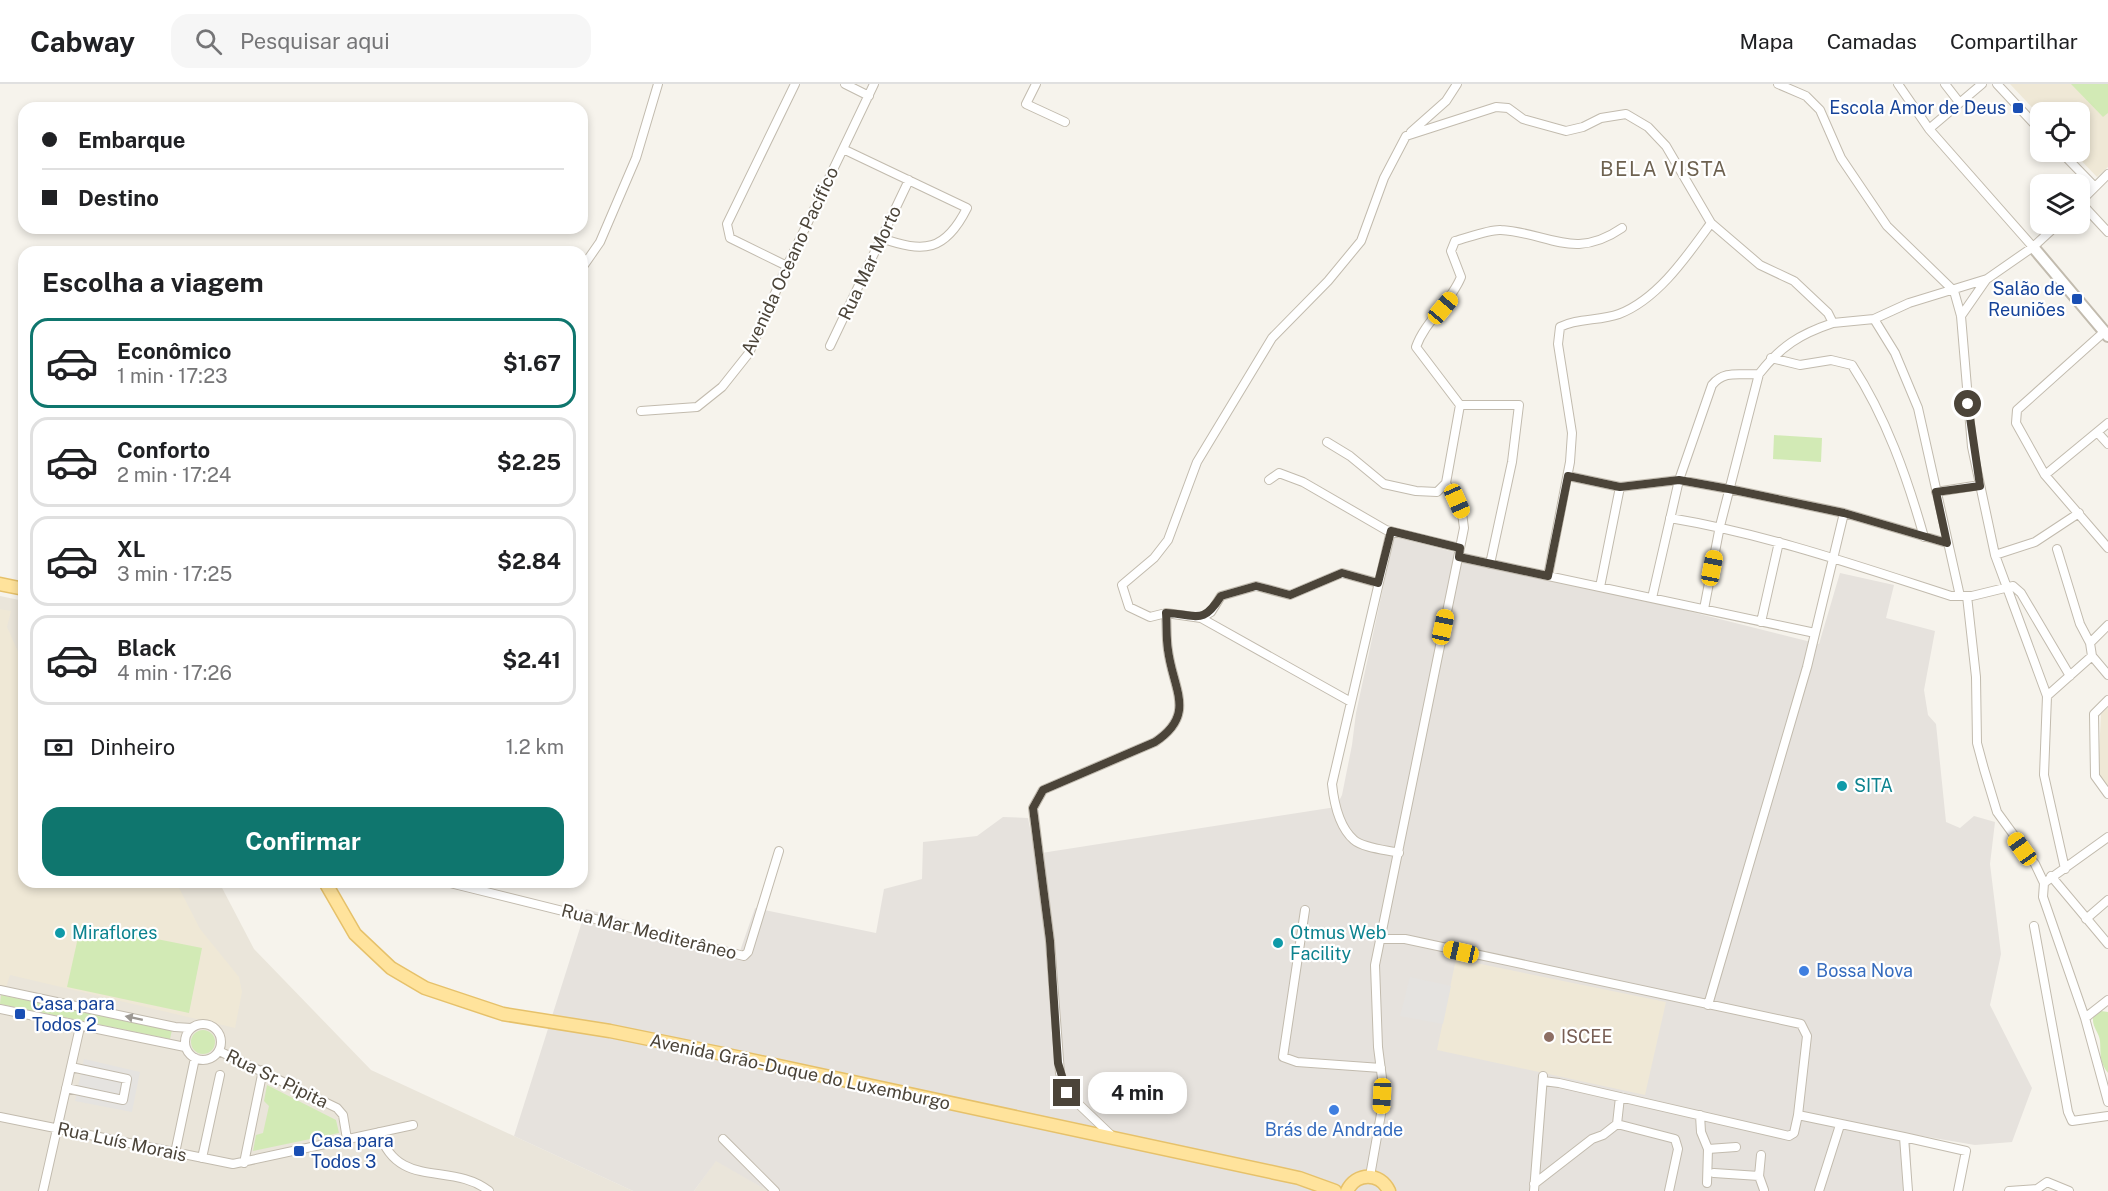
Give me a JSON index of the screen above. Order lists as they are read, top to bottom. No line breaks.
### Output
{"streets":{"main road":["Avenida Grão-Duque do Luxemburgo"],"street":["Avenida Oceano Pacífico","Rua Mar Morto","Rua Mar Mediterâneo","Rua Sr. Pipita","Rua Luís Morais"]},"crossings":[["Rua Sr. Pipita","Rua Luís Morais"]],"districts":["BELA VISTA"],"places":{"transit":["Escola Amor de Deus","Salão de Reuniões","Casa para Todos 2","Casa para Todos 3"],"other":["SITA","Miraflores","Otmus Web Facility","Bossa Nova","ISCEE","Brás de Andrade"]},"page":{"header":"Cabway","search":"Pesquisar aqui","nav":["Mapa","Camadas","Compartilhar"],"banner":["Embarque","Destino"],"heading":"Escolha a viagem","list":[{"name":"Econômico","note":"1 min · 17:23","value":"$1.67"},{"name":"Conforto","note":"2 min · 17:24","value":"$2.25"},{"name":"XL","note":"3 min · 17:25","value":"$2.84"},{"name":"Black","note":"4 min · 17:26","value":"$2.41"}],"pay":["Dinheiro","1.2 km"],"buttons":"Confirmar","bubble":"4 min"}}
